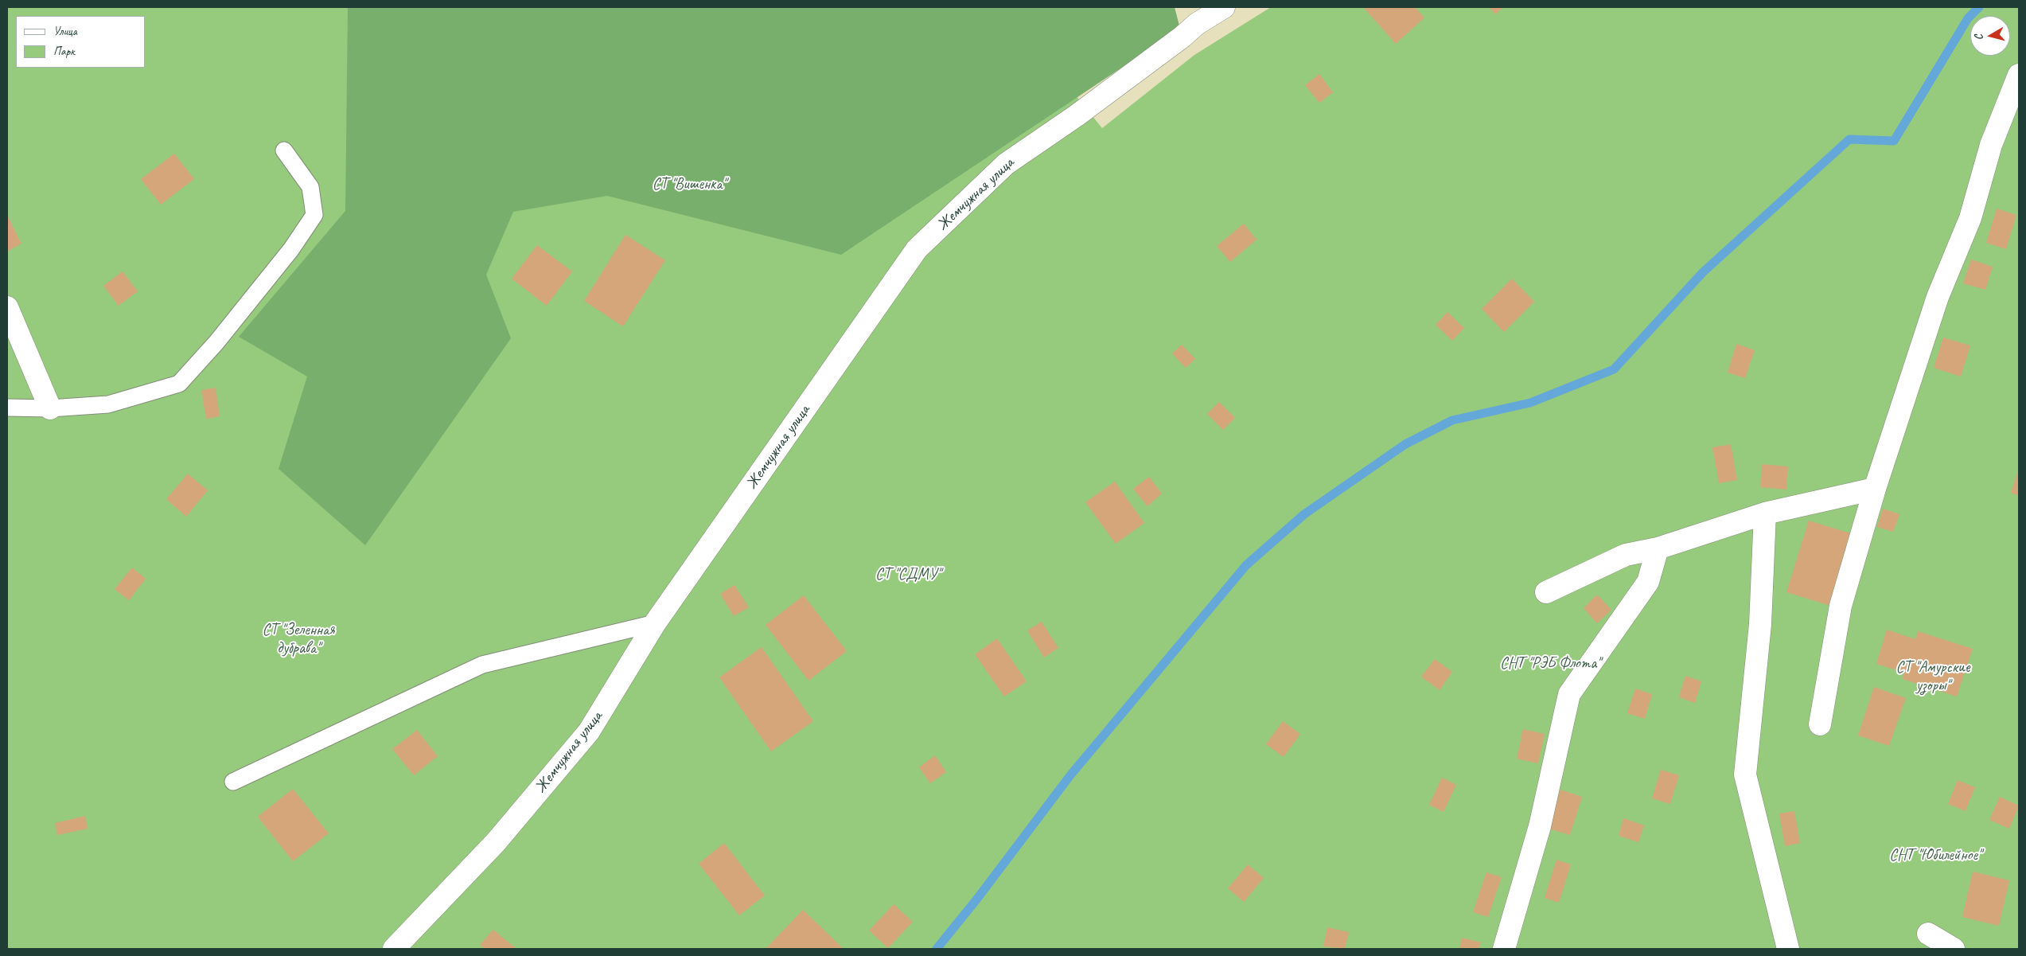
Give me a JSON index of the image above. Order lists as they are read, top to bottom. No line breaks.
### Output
{"streets":{"street":["Жемчужная улица"]},"parks":["СТ \"Вишенка\"","СТ \"СДМУ\"","СТ \"Зеленная дубрава\"","СНТ \"РЭБ Флота\"","СТ \"Амурские узоры\"","СНТ \"Юбилейное\""],"legend":["Улица","Парк"],"north":"left"}
